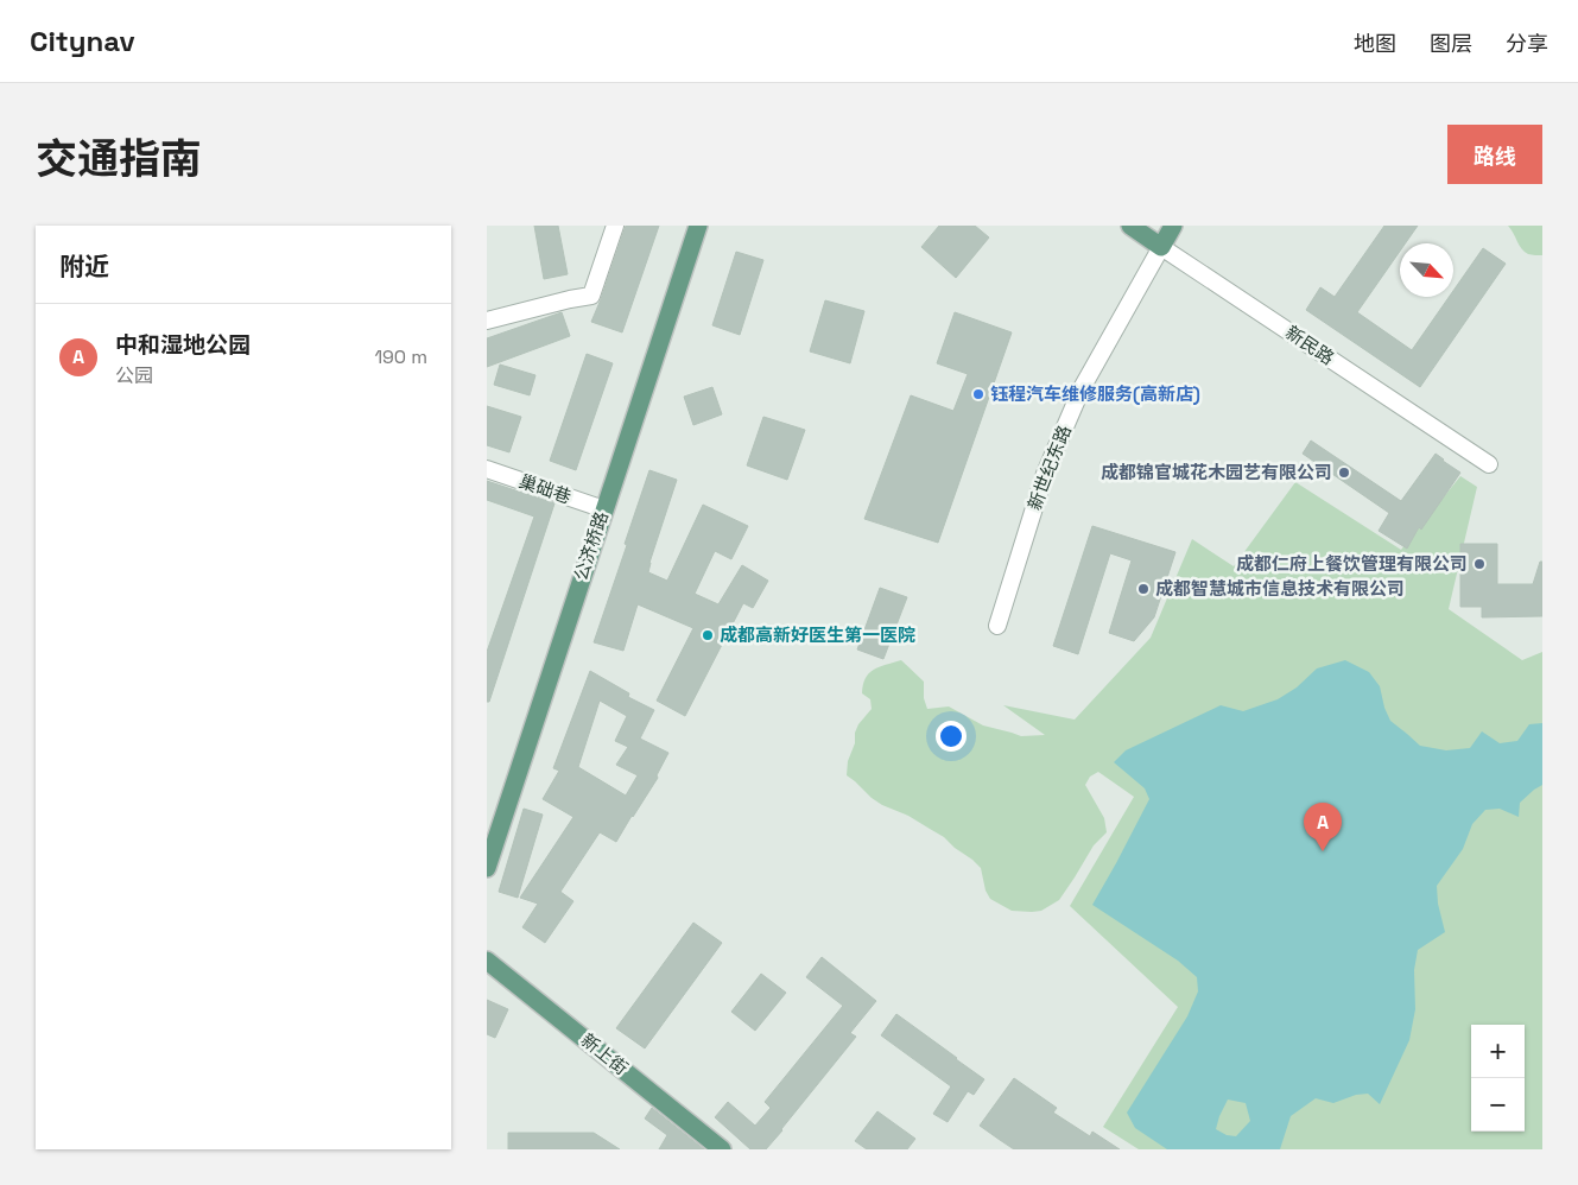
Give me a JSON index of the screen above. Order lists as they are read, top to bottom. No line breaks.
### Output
{"streets":{"main road":["新民路","新世纪东路","公济桥路","新上街"],"street":["巢础巷"]},"crossings":[["新民路","新世纪东路"],["巢础巷","公济桥路"]],"places":["钰程汽车维修服务(高新店)","成都锦官城花木园艺有限公司","成都仁府上餐饮管理有限公司","成都智慧城市信息技术有限公司","成都高新好医生第一医院"],"north":"bottom right","page":{"header":"Citynav","nav":["地图","图层","分享"],"title":"交通指南","buttons":"路线","heading":"附近","list":[{"mark":"A","name":"中和湿地公园","note":"公园","value":"190 m"}],"pins":"A","map_buttons":["+","−"]}}
